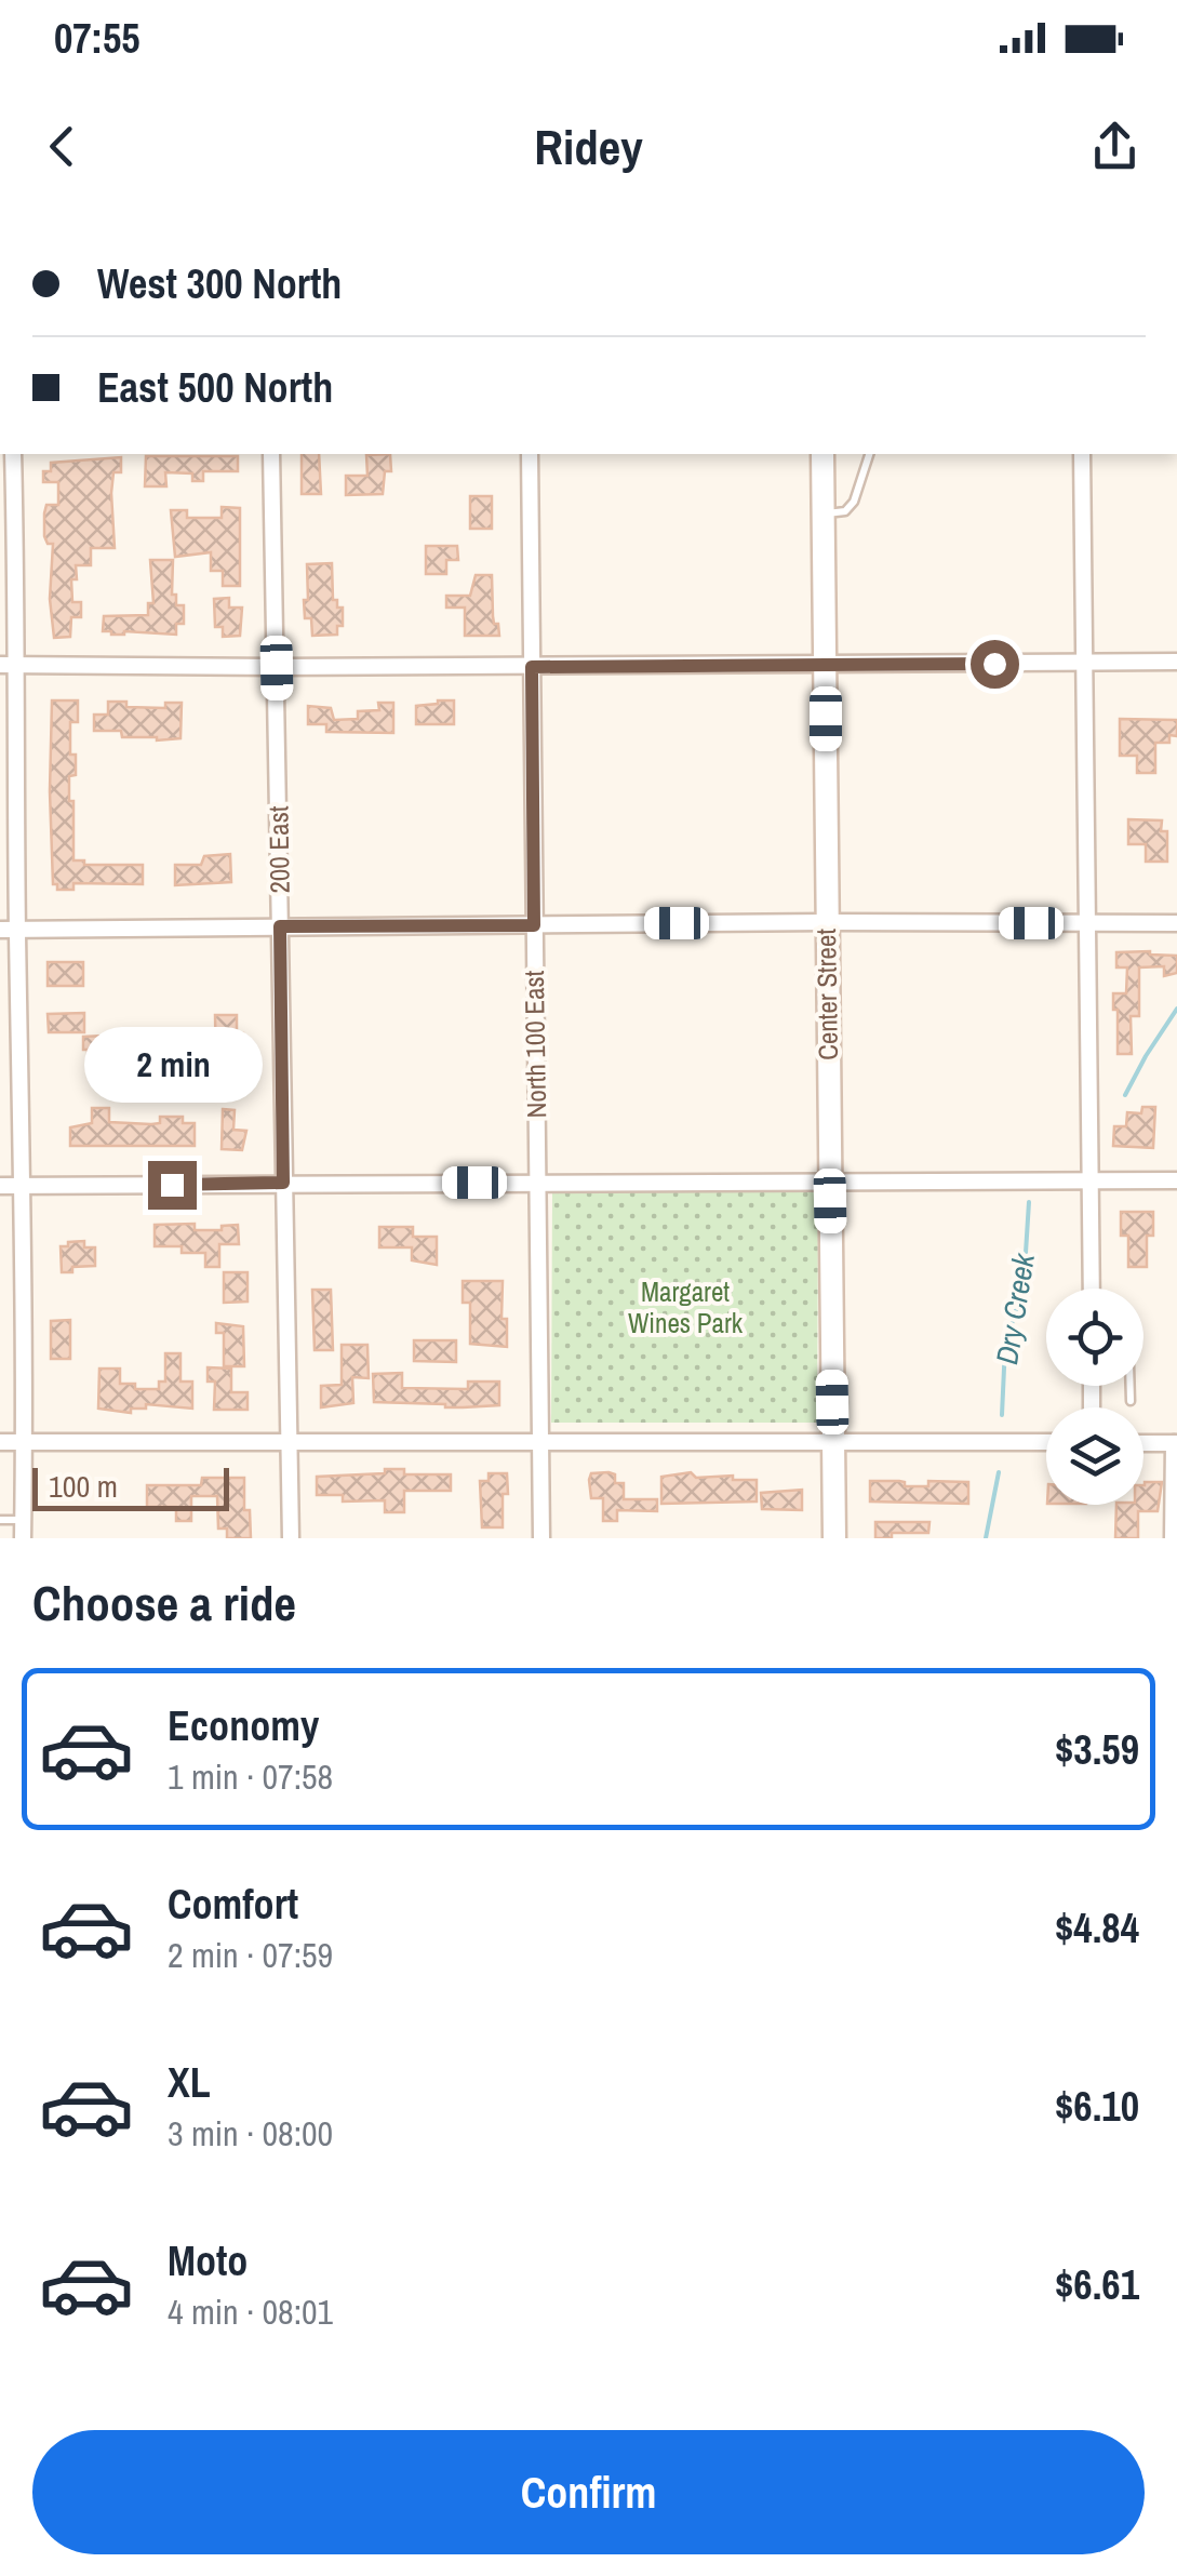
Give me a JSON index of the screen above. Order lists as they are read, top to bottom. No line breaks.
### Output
{"streets":{"street":["200 East","Center Street","North 100 East"]},"water":["Dry Creek"],"parks":["Margaret Wines Park"],"scale_bar":"100 m","page":{"status":"07:55","header":"Ridey","banner":["West 300 North","East 500 North"],"bubble":"2 min","scale":"100 m","heading":"Choose a ride","list":[{"name":"Economy","note":"1 min · 07:58","value":"$3.59"},{"name":"Comfort","note":"2 min · 07:59","value":"$4.84"},{"name":"XL","note":"3 min · 08:00","value":"$6.10"},{"name":"Moto","note":"4 min · 08:01","value":"$6.61"}],"buttons":"Confirm"}}
